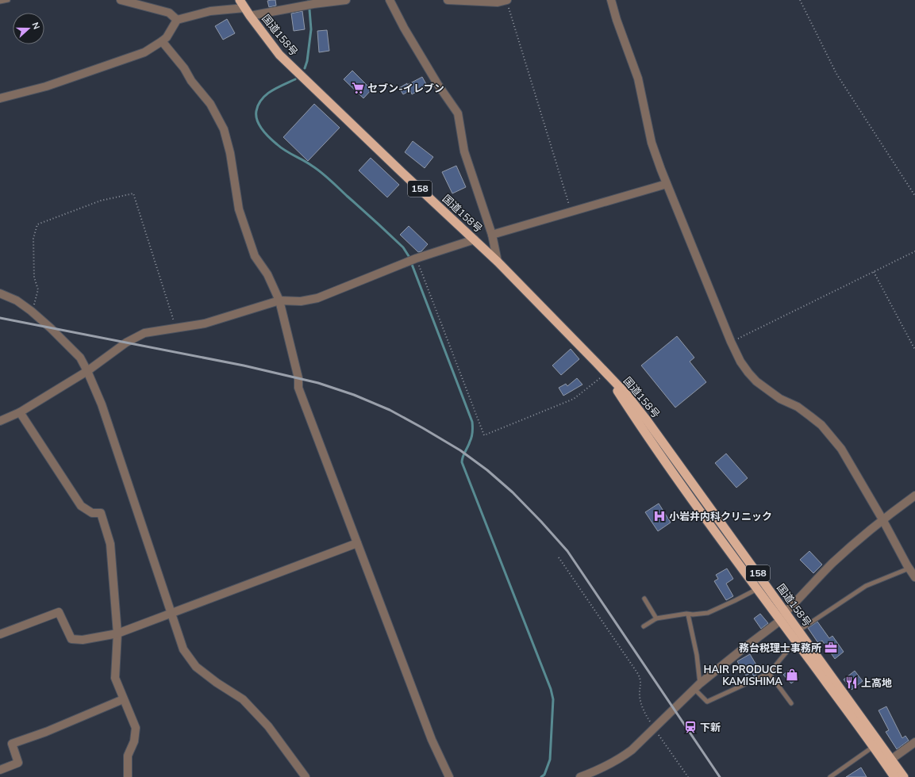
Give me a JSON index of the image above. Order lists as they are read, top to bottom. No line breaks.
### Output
{"streets":{"highway":["国道158号","158"]},"places":{"supermarket":["セブン-イレブン"],"hospital":["小岩井内科クリニック"],"office":["務台税理士事務所"],"shop":["HAIR PRODUCE KAMISHIMA"],"restaurant":["上高地"],"station":["下新"]},"north":"right"}
